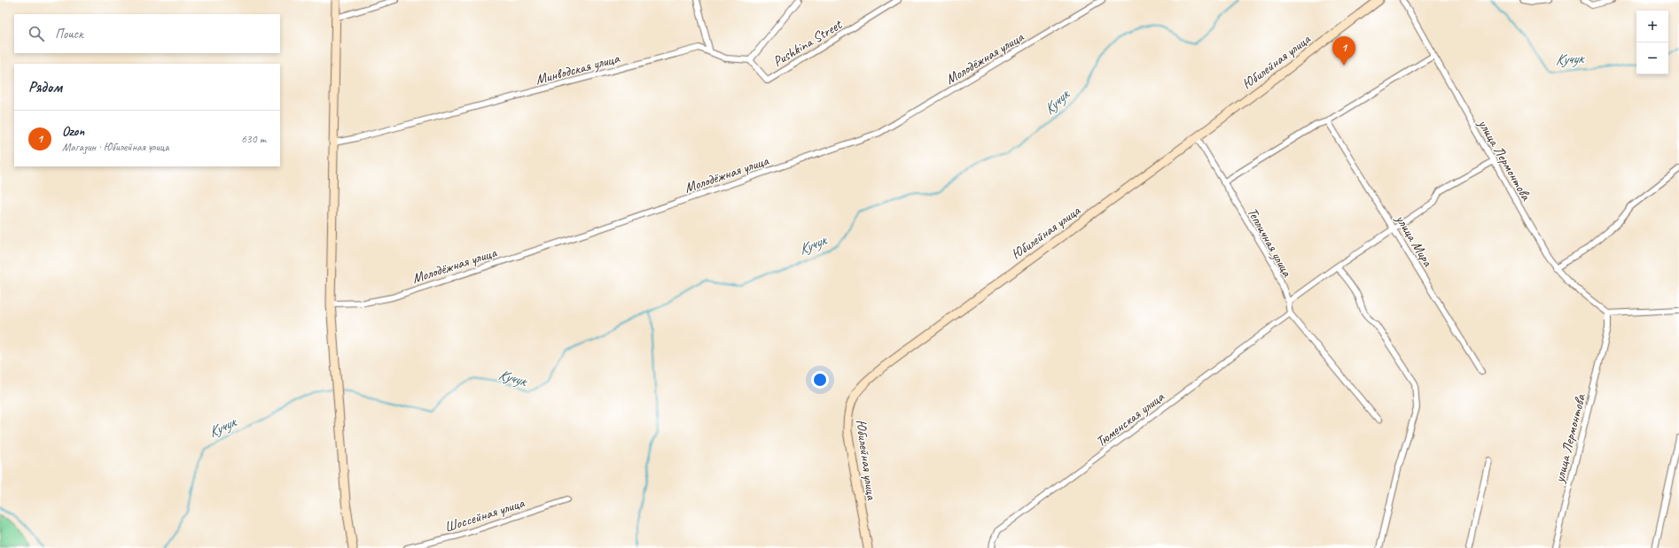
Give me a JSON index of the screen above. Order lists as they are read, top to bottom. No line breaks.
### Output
{"streets":{"street":["Pushkina Street","Молодёжная улица","Юбилейная улица","Минводская улица","улица Лермонтова","улица Мира","Тепличная улица","Тюменская улица","Шоссейная улица"]},"crossings":[["Pushkina Street","Минводская улица"],["Юбилейная улица","Тепличная улица"],["Тепличная улица","Тюменская улица"]],"water":["Кучук"],"page":{"map_buttons":["+","−"],"search":"Поиск","pins":"1","heading":"Рядом","list":[{"mark":"1","name":"Ozon","note":"Магазин · Юбилейная улица","value":"630 m"}]}}
